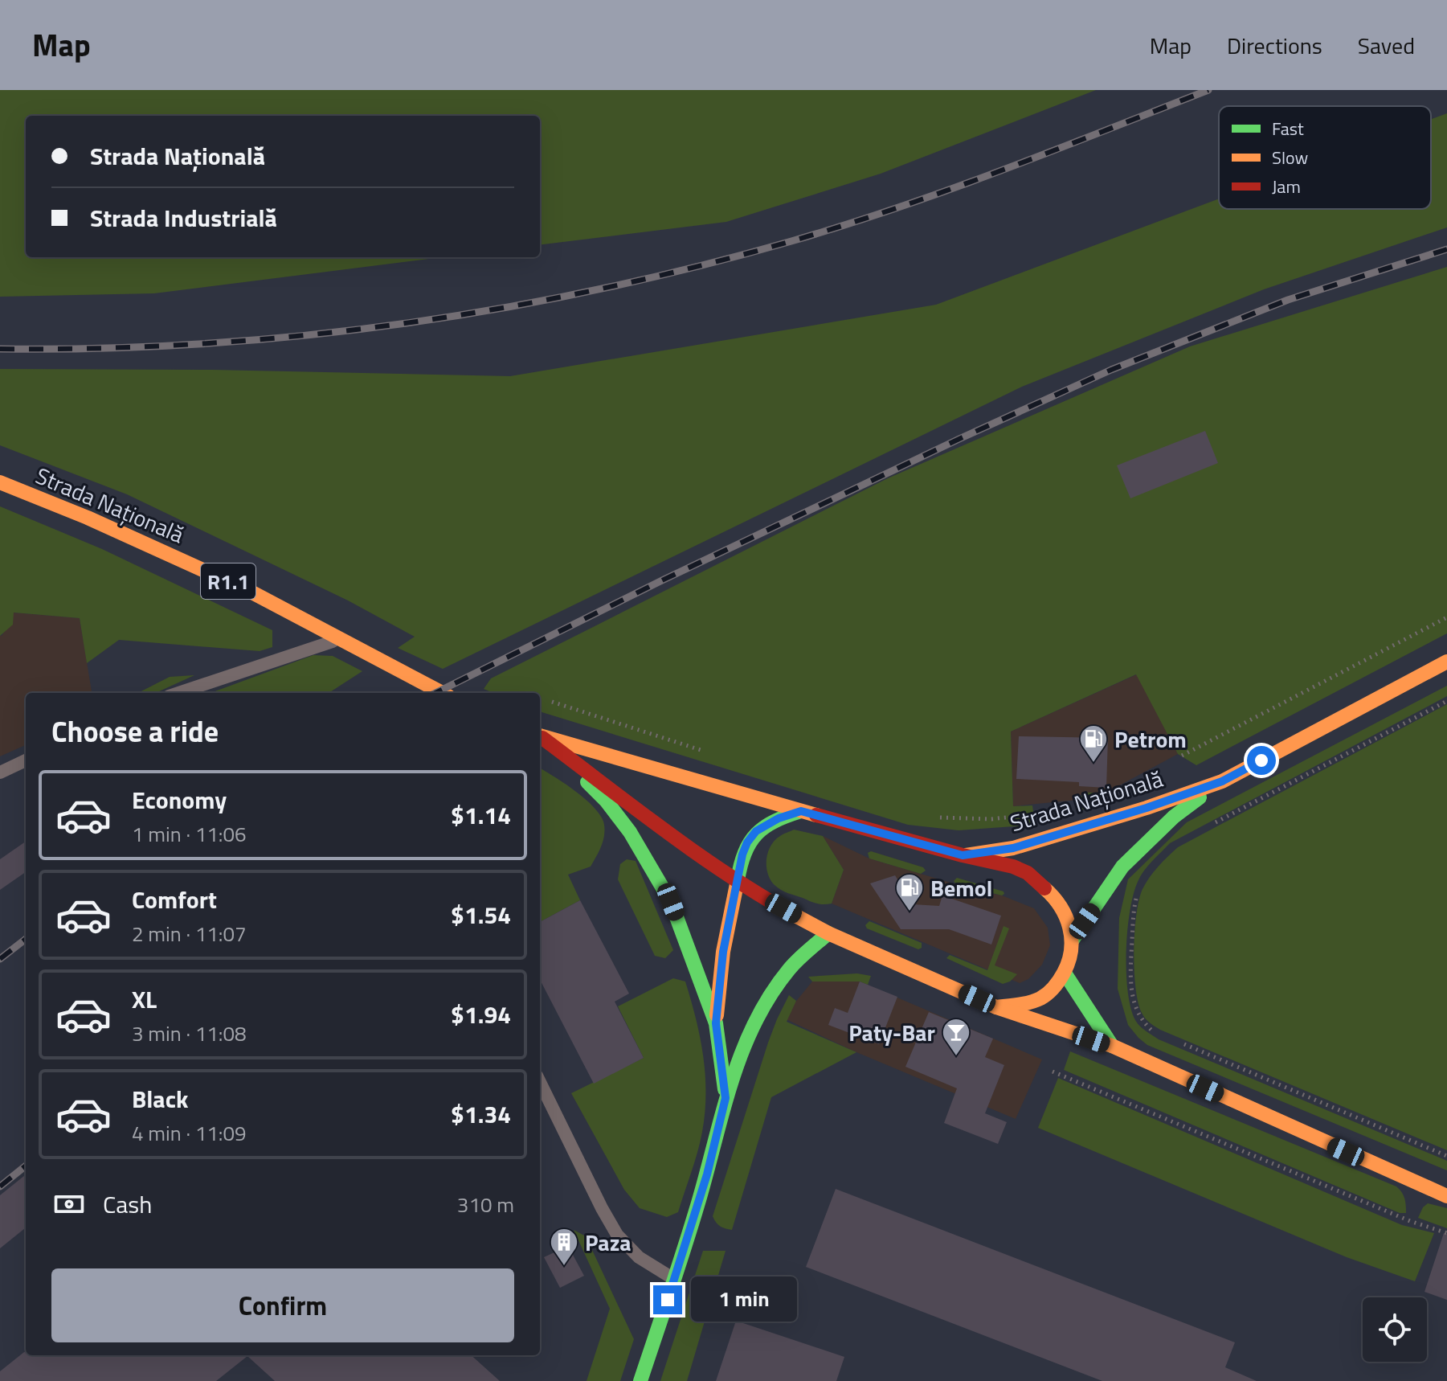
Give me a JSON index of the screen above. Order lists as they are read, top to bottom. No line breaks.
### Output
{"streets":{"main road":["Strada Națională","R1.1"]},"places":{"fuel station":["Petrom","Bemol"],"bar":["Paty-Bar"],"building":["Paza"]},"legend":["Fast","Slow","Jam"],"page":{"header":"Map","nav":["Map","Directions","Saved"],"banner":["Strada Națională","Strada Industrială"],"heading":"Choose a ride","list":[{"name":"Economy","note":"1 min · 11:06","value":"$1.14"},{"name":"Comfort","note":"2 min · 11:07","value":"$1.54"},{"name":"XL","note":"3 min · 11:08","value":"$1.94"},{"name":"Black","note":"4 min · 11:09","value":"$1.34"}],"pay":["Cash","310 m"],"buttons":"Confirm","bubble":"1 min"}}
